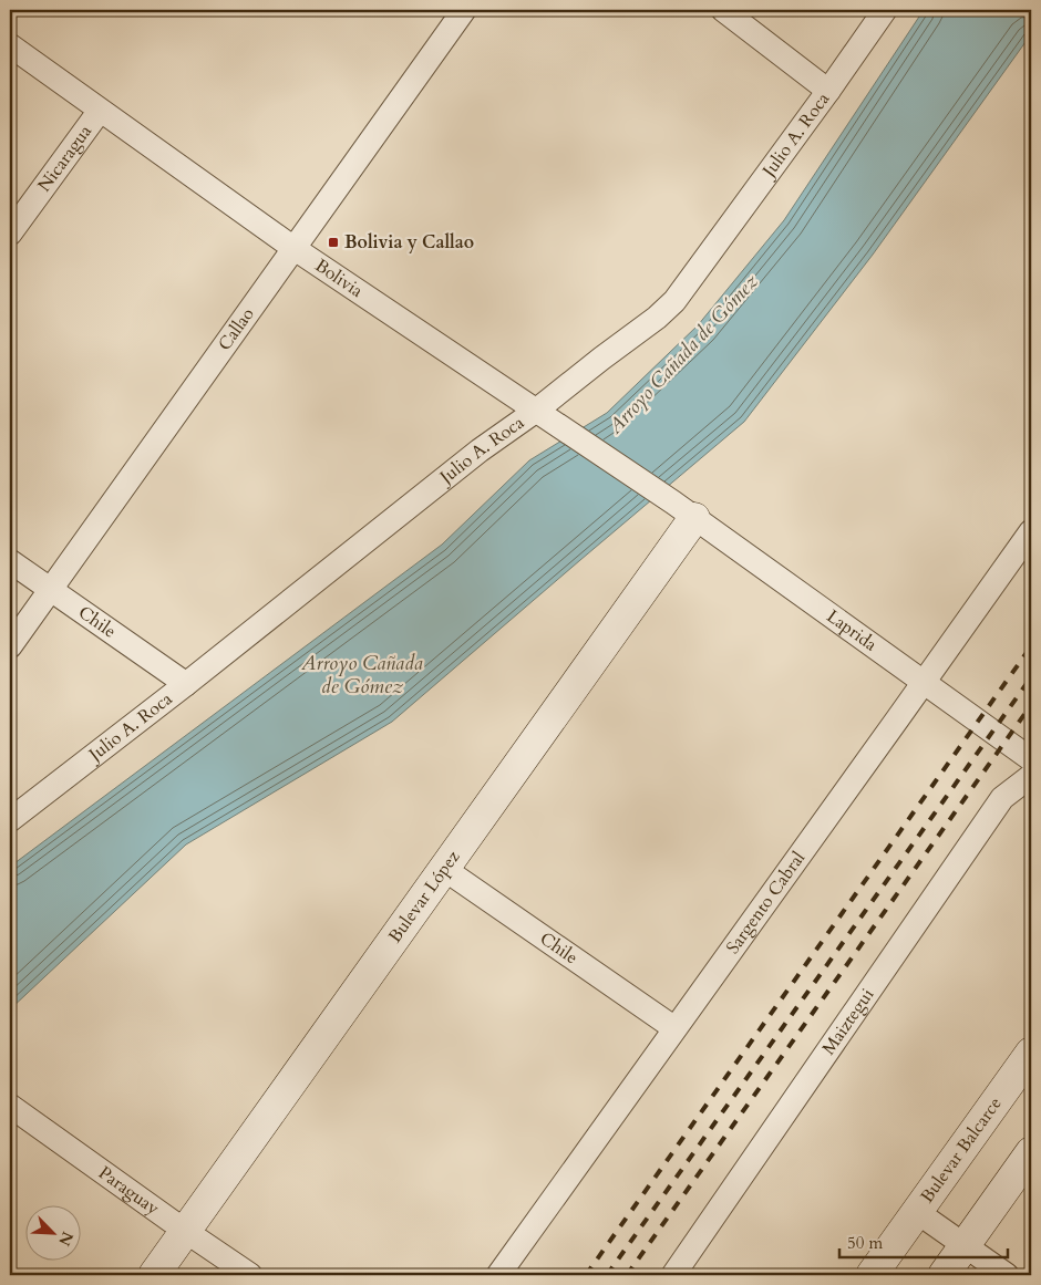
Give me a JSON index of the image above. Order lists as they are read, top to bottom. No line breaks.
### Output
{"streets":{"main road":["Bulevar López","Bulevar Balcarce"],"street":["Julio A. Roca","Nicaragua","Bolivia","Callao","Chile","Laprida","Sargento Cabral","Maiztegui","Paraguay"]},"crossings":[["Julio A. Roca","Bolivia"],["Julio A. Roca","Chile"],["Nicaragua","Bolivia"],["Bolivia","Callao"],["Bolivia","Laprida"],["Bolivia","Bulevar López"],["Callao","Chile"],["Chile","Bulevar López"],["Chile","Sargento Cabral"],["Laprida","Bulevar López"],["Laprida","Sargento Cabral"],["Bulevar López","Paraguay"]],"water":["Arroyo Cañada de Gómez"],"places":{"transit":["Bolivia y Callao"]},"scale_bar":"50 m","north":"bottom right"}
